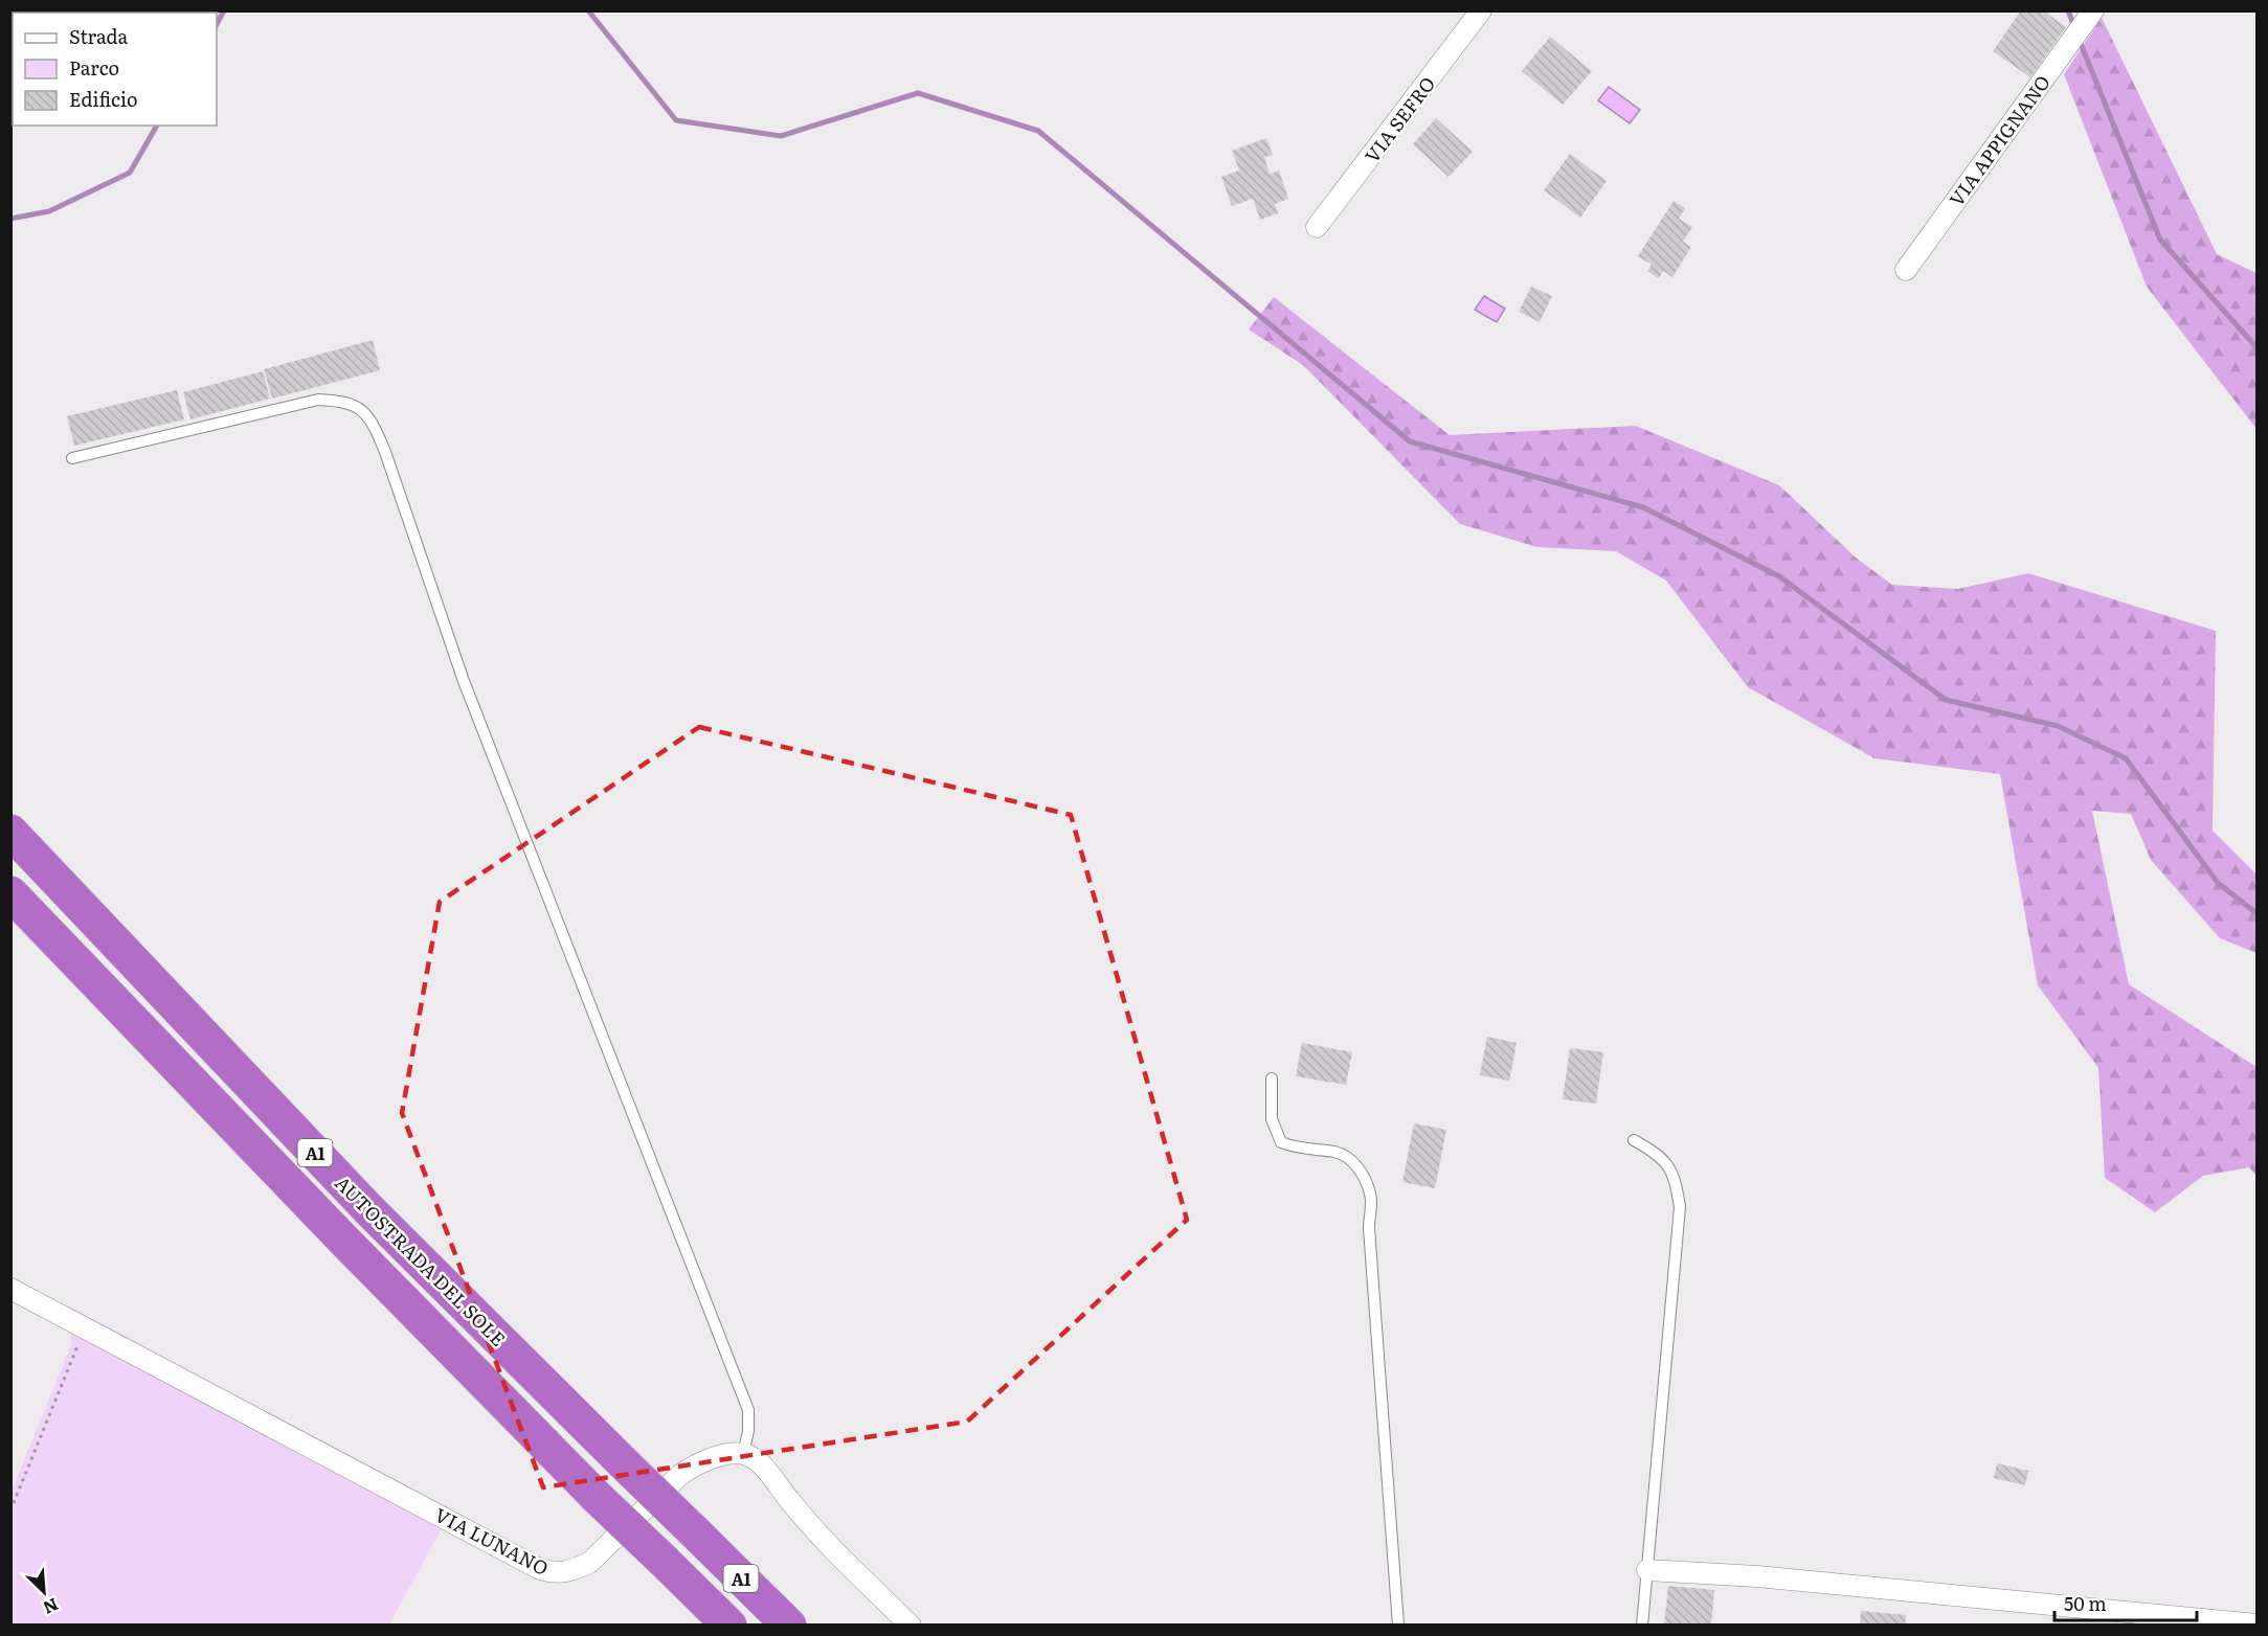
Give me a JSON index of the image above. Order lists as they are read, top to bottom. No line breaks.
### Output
{"streets":{"highway":["A1","AUTOSTRADA DEL SOLE"],"street":["VIA SEFRO","VIA APPIGNANO","VIA LUNANO"]},"legend":["Strada","Parco","Edificio"],"scale_bar":"50 m","north":"bottom right"}
